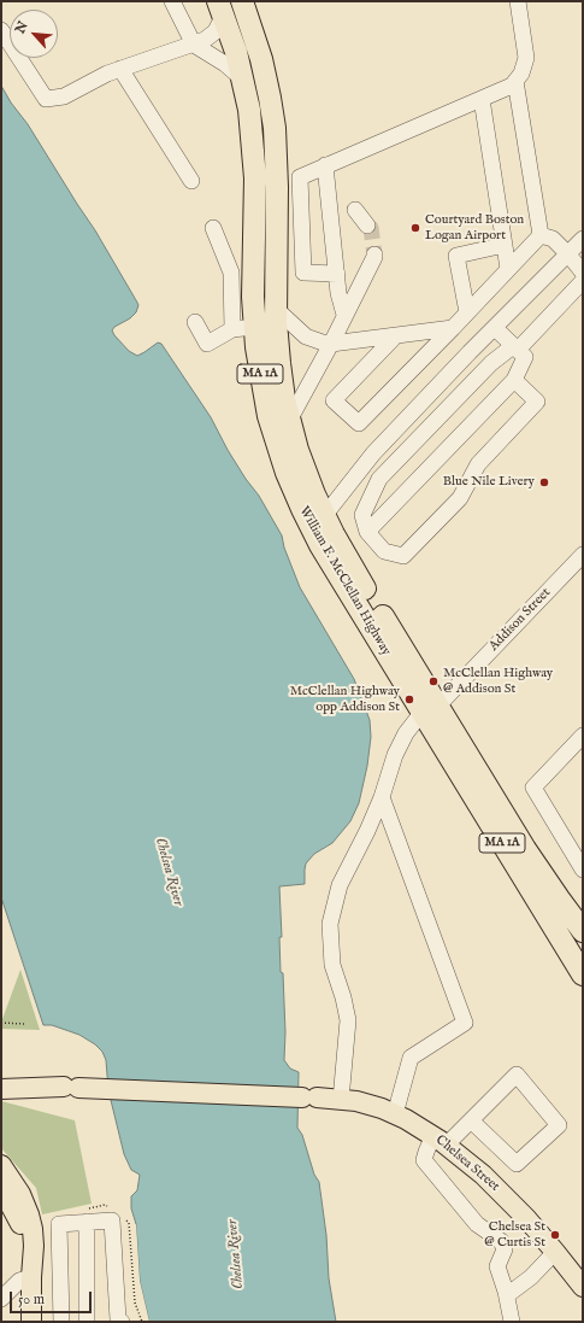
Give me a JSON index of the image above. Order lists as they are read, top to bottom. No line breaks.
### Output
{"streets":{"highway":["MA 1A","William F. McClellan Highway"],"main road":["Chelsea Street"],"street":["Addison Street"]},"crossings":[["William F. McClellan Highway","Addison Street"],["Addison Street","Chelsea Street"]],"water":["Chelsea River"],"places":["Courtyard Boston Logan Airport","Blue Nile Livery","McClellan Highway @ Addison St","McClellan Highway opp Addison St","Chelsea St @ Curtis St"],"scale_bar":"50 m","north":"top left"}
